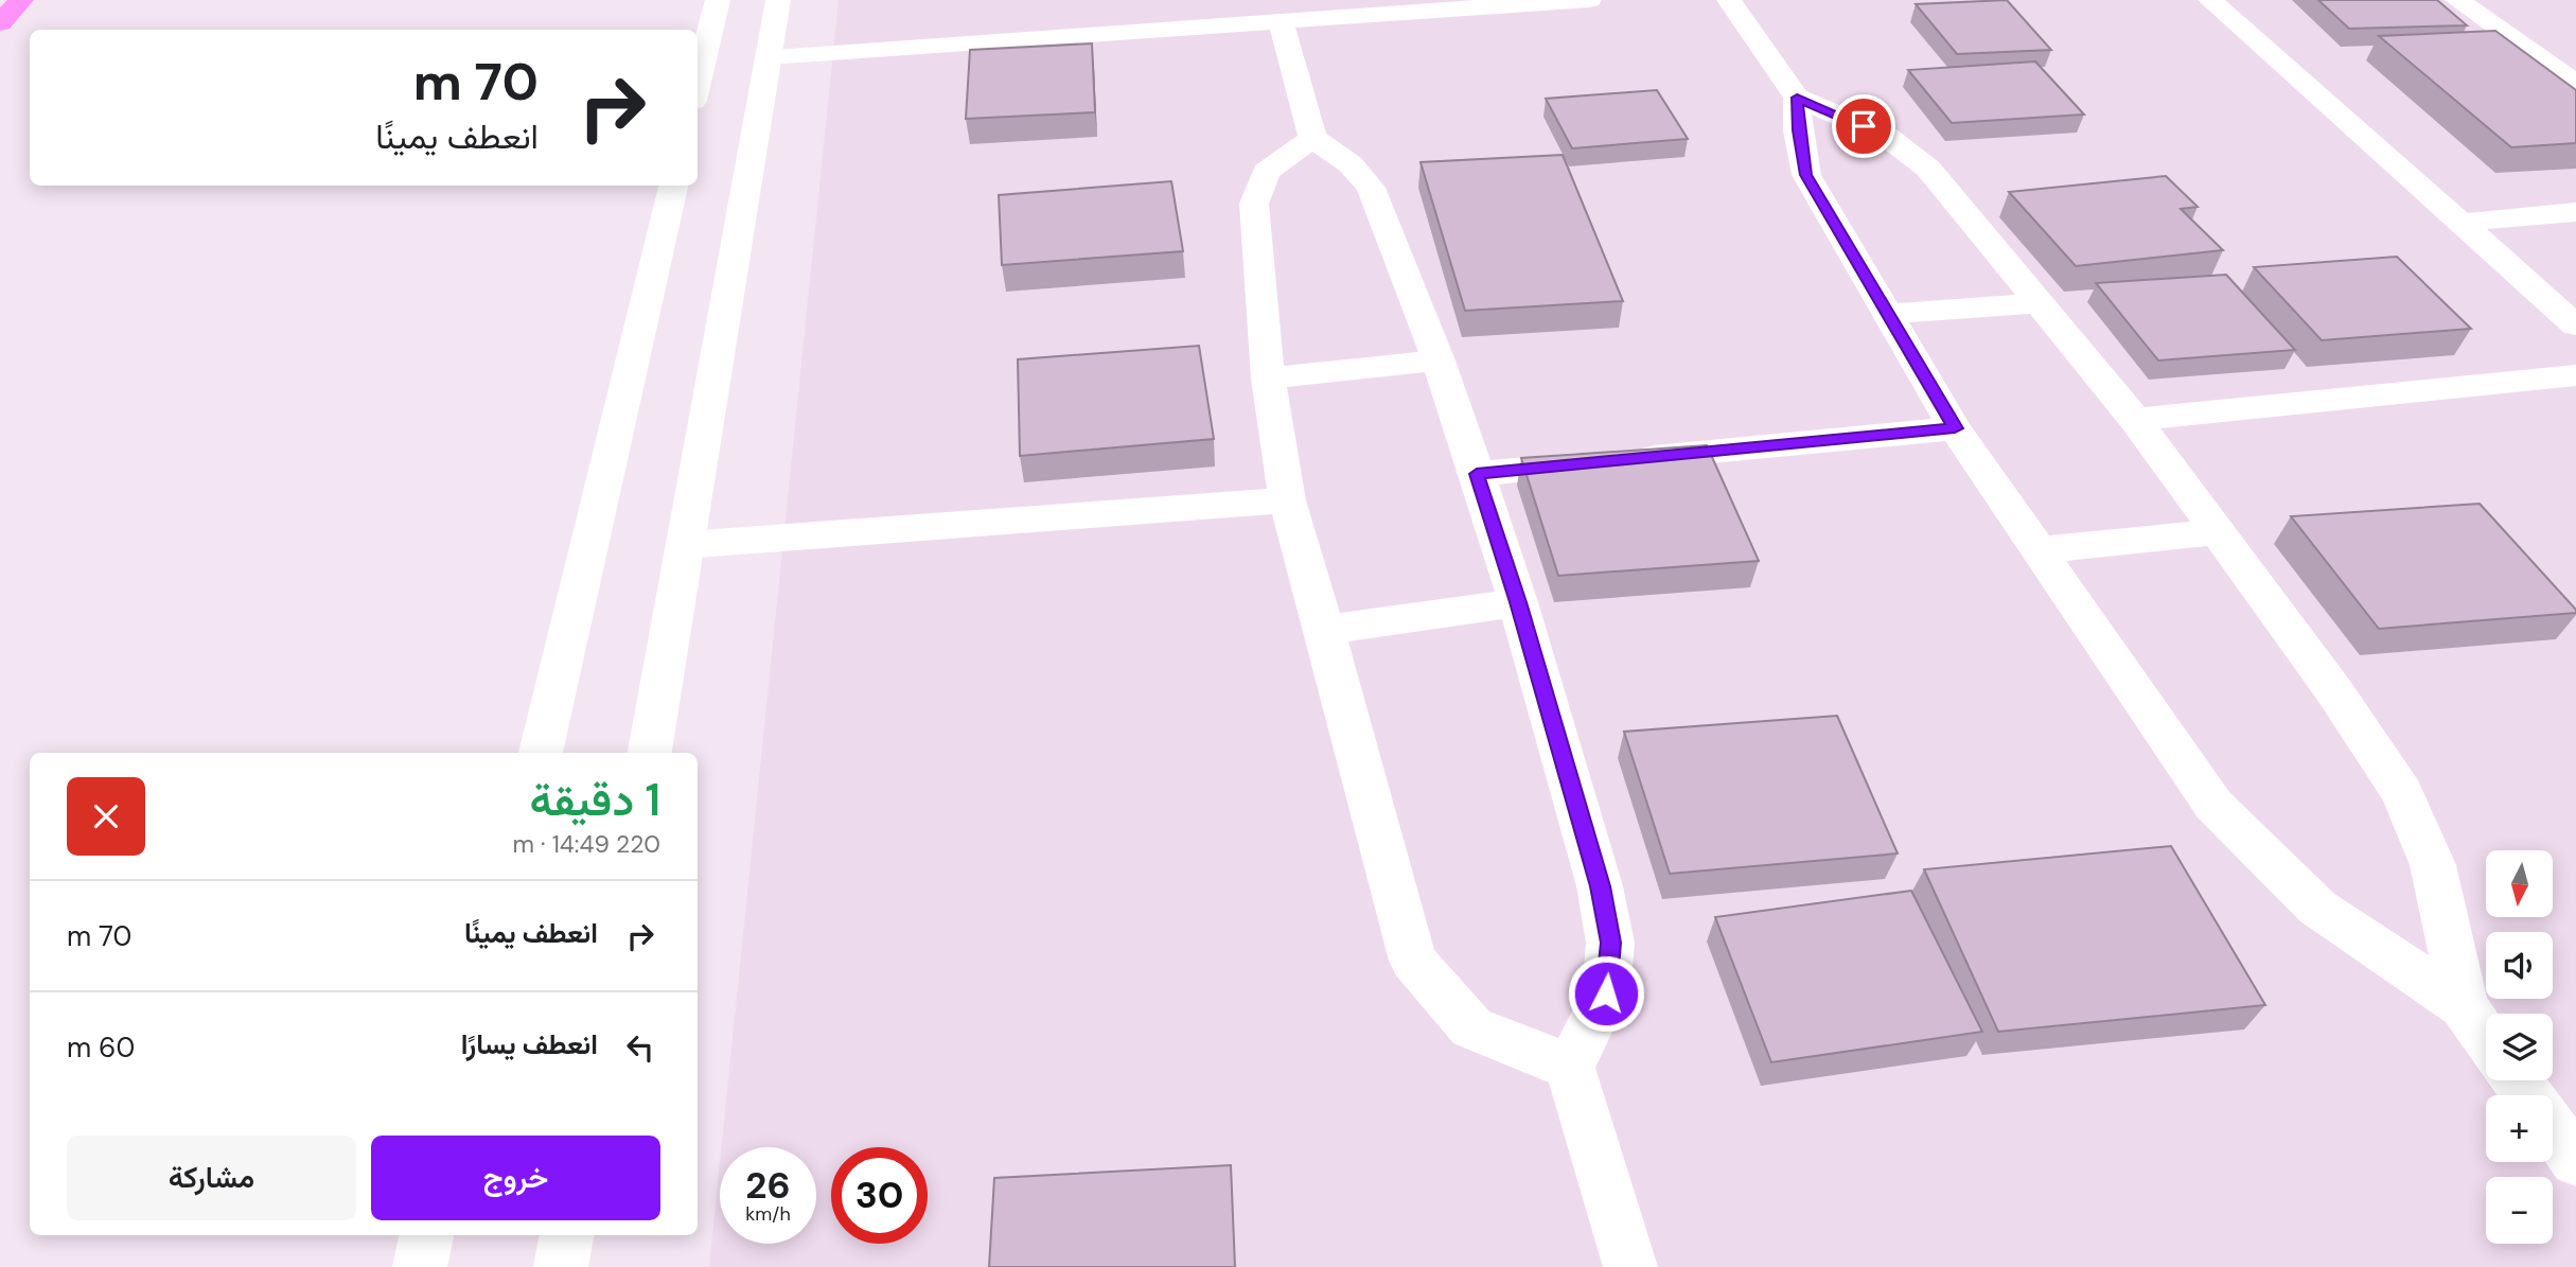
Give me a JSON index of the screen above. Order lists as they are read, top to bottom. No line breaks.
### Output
{"north":"bottom","page":{"turn":["70 m","انعطف يمينًا"],"heading":["1 دقيقة","220 m · 14:49"],"map_buttons":["+","−"],"list":[{"name":"انعطف يمينًا","value":"70 m"},{"name":"انعطف يسارًا","value":"60 m"}],"buttons":["خروج","مشاركة"],"speed":"26 km/h","limit":"30"}}
